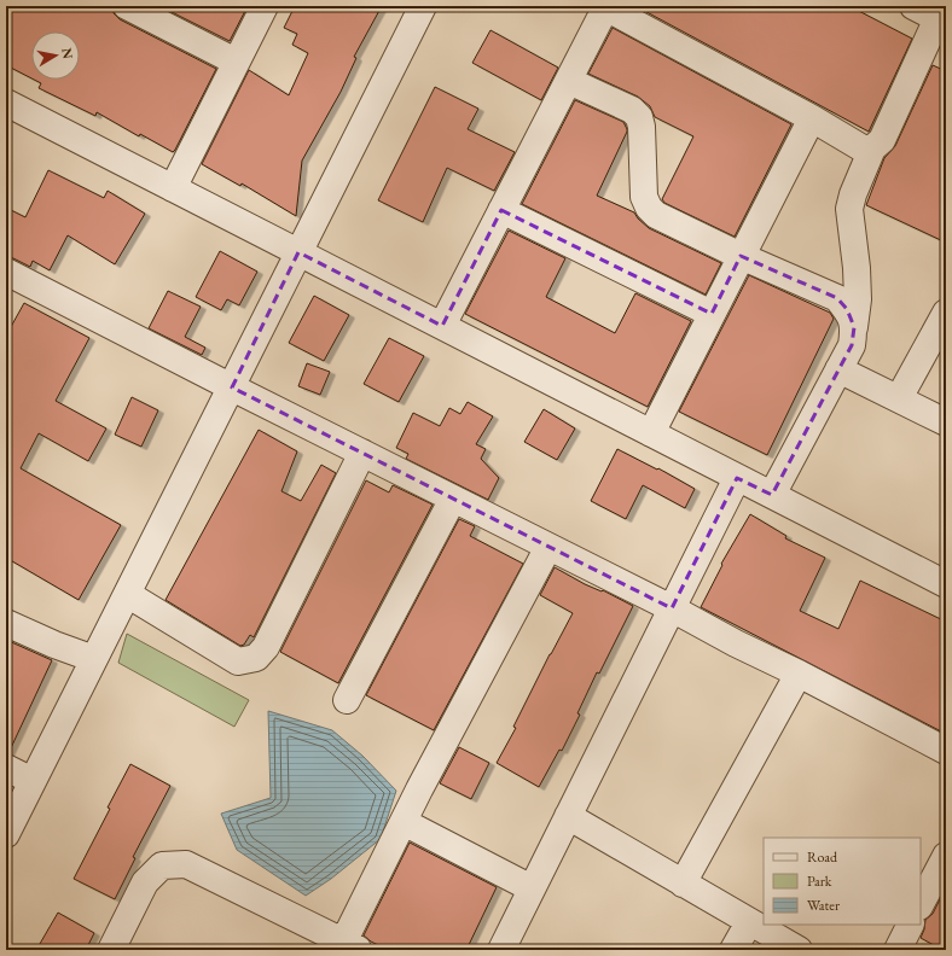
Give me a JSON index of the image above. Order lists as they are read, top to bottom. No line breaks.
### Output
{"legend":["Road","Park","Water"],"north":"right"}
